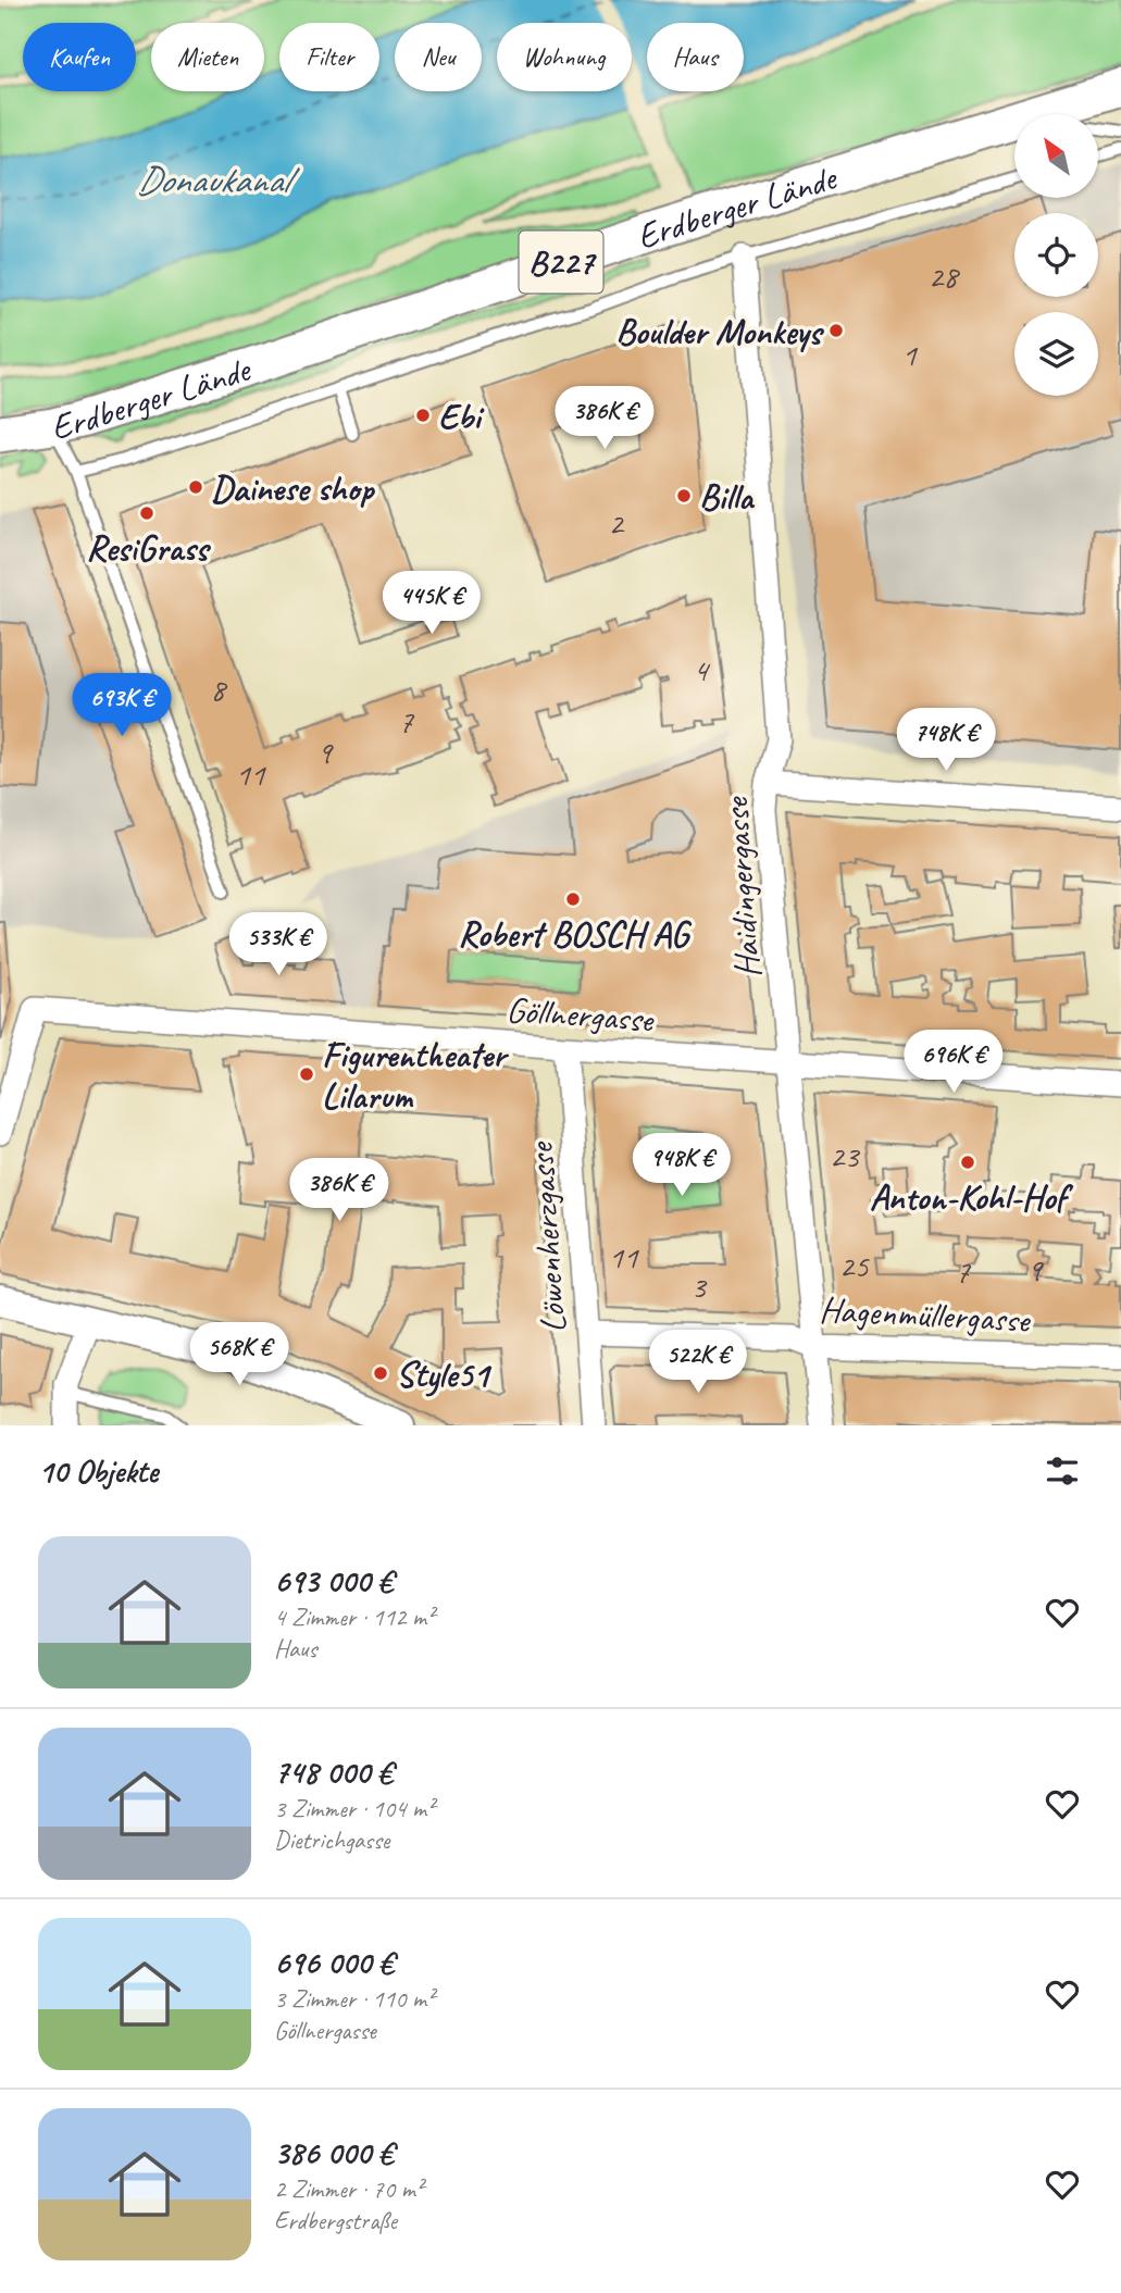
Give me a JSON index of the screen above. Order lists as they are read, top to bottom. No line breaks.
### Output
{"streets":{"main road":["Erdberger Lände","B227"],"street":["Haidingergasse","Göllnergasse","Löwenherzgasse","Hagenmüllergasse"]},"crossings":[["Haidingergasse","Göllnergasse"],["Haidingergasse","Hagenmüllergasse"],["Göllnergasse","Löwenherzgasse"],["Löwenherzgasse","Hagenmüllergasse"]],"water":["Donaukanal"],"places":["Boulder Monkeys","Ebi","Dainese shop","Billa","ResiGrass","Robert BOSCH AG","Figurentheater Lilarum","Anton-Kohl-Hof","Style51"],"house_numbers":["28","1","2","4","8","7","9","11","23","11","25","9","7","3"],"north":"top left","page":{"chip":["Kaufen","Mieten","Filter","Neu","Wohnung","Haus"],"price":["386K €","445K €","693K €","748K €","533K €","696K €","948K €","386K €","568K €","522K €"],"heading":"10 Objekte","list":[{"name":"693 000 €","note":"4 Zimmer · 112 m² · Haus"},{"name":"748 000 €","note":"3 Zimmer · 104 m² · Dietrichgasse"},{"name":"696 000 €","note":"3 Zimmer · 110 m² · Göllnergasse"},{"name":"386 000 €","note":"2 Zimmer · 70 m² · Erdbergstraße"}]}}
